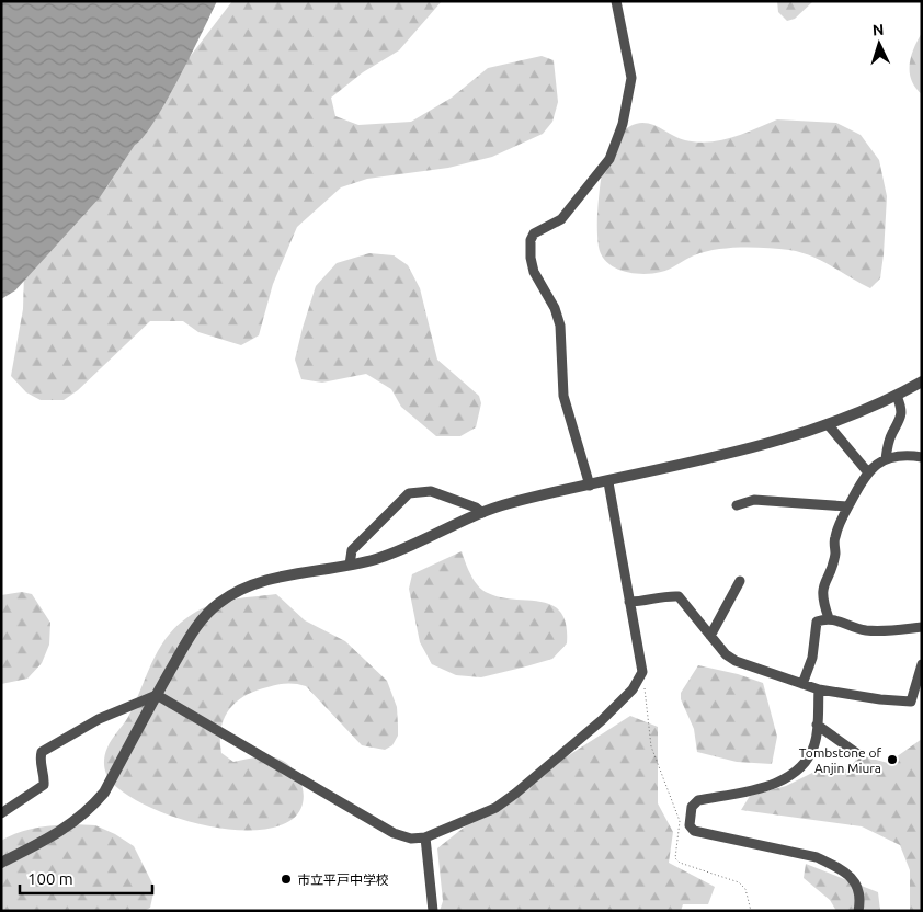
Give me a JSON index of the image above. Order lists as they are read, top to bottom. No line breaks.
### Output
{"places":["Tombstone of Anjin Miura","市立平戸中学校"],"scale_bar":"100 m","north":"top"}
